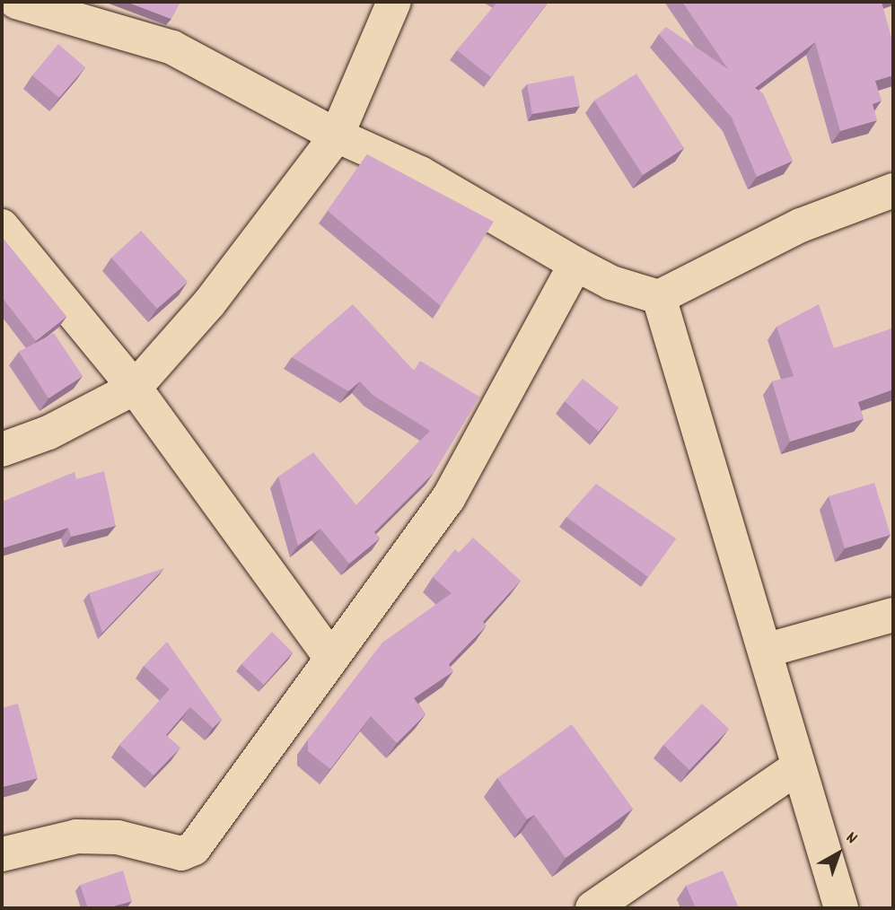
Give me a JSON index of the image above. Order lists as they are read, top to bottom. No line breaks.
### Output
{"north":"top right"}
